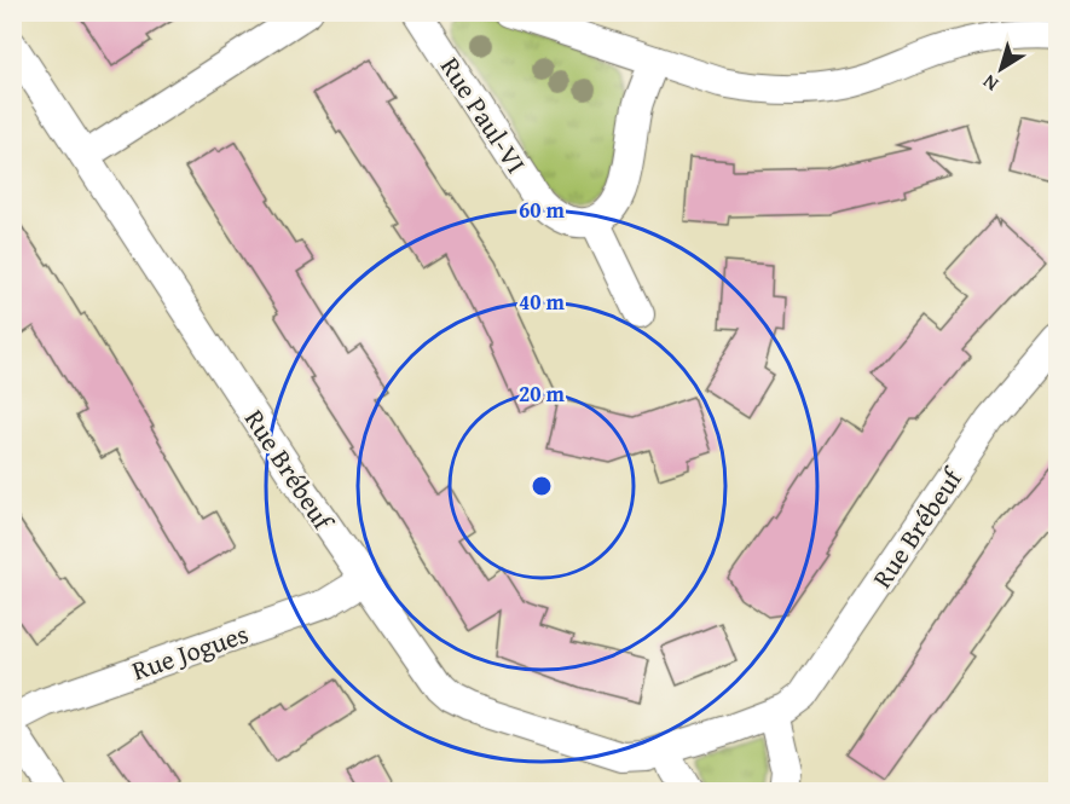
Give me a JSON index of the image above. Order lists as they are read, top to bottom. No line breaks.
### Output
{"streets":{"street":["Rue Paul-VI","Rue Brébeuf","Rue Jogues"]},"crossings":[["Rue Brébeuf","Rue Jogues"]],"north":"bottom left","rings":["60 m","40 m","20 m"]}
